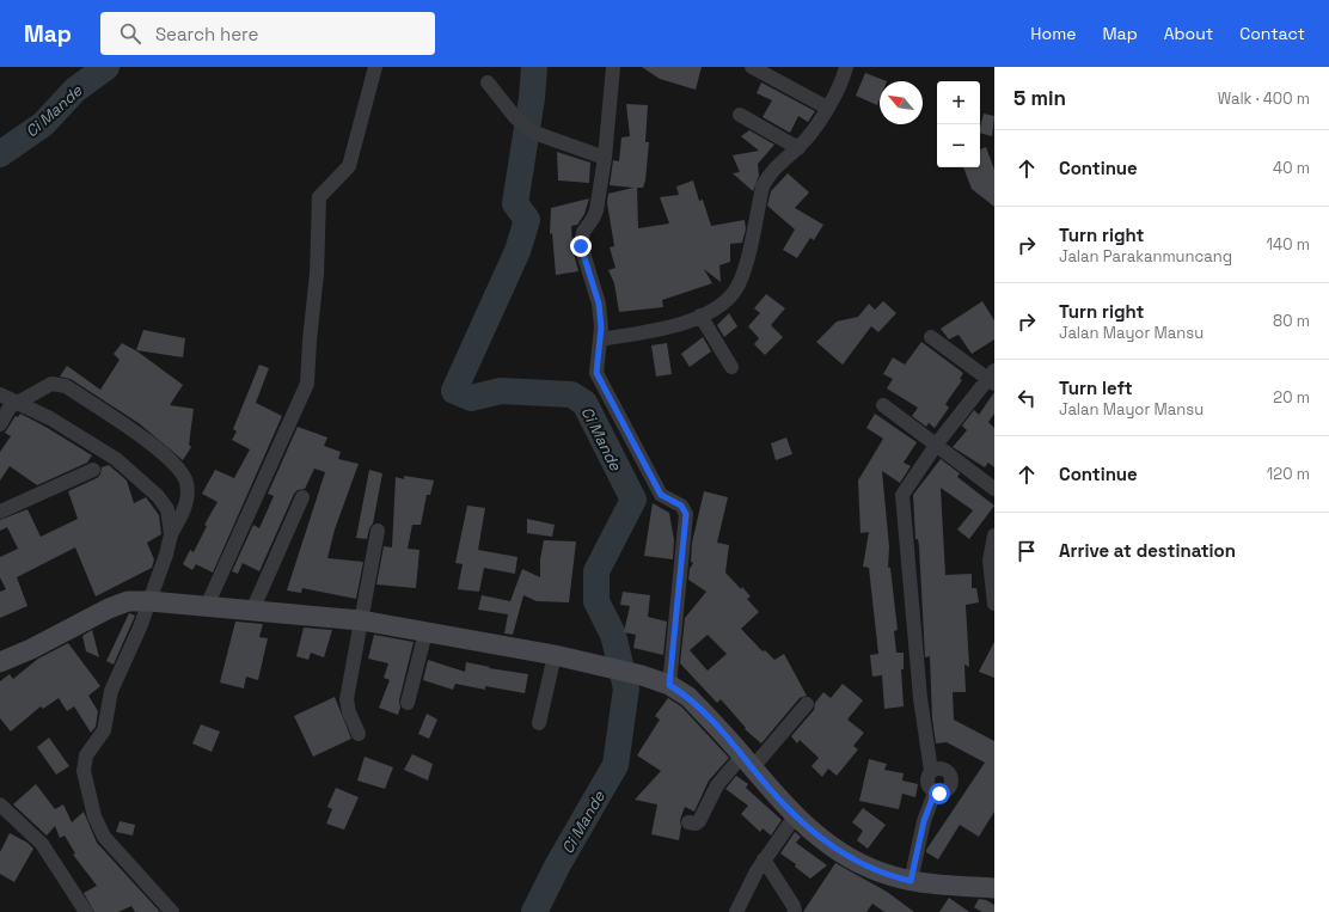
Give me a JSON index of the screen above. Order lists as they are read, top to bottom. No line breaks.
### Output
{"water":["Ci Mande"],"north":"top left","page":{"header":"Map","search":"Search here","nav":["Home","Map","About","Contact"],"heading":["5 min","Walk · 400 m"],"map_buttons":["+","−"],"list":[["Continue","40 m"],["Turn right","Jalan Parakanmuncang","140 m"],["Turn right","Jalan Mayor Mansu","80 m"],["Turn left","Jalan Mayor Mansu","20 m"],["Continue","120 m"],"Arrive at destination"]}}
